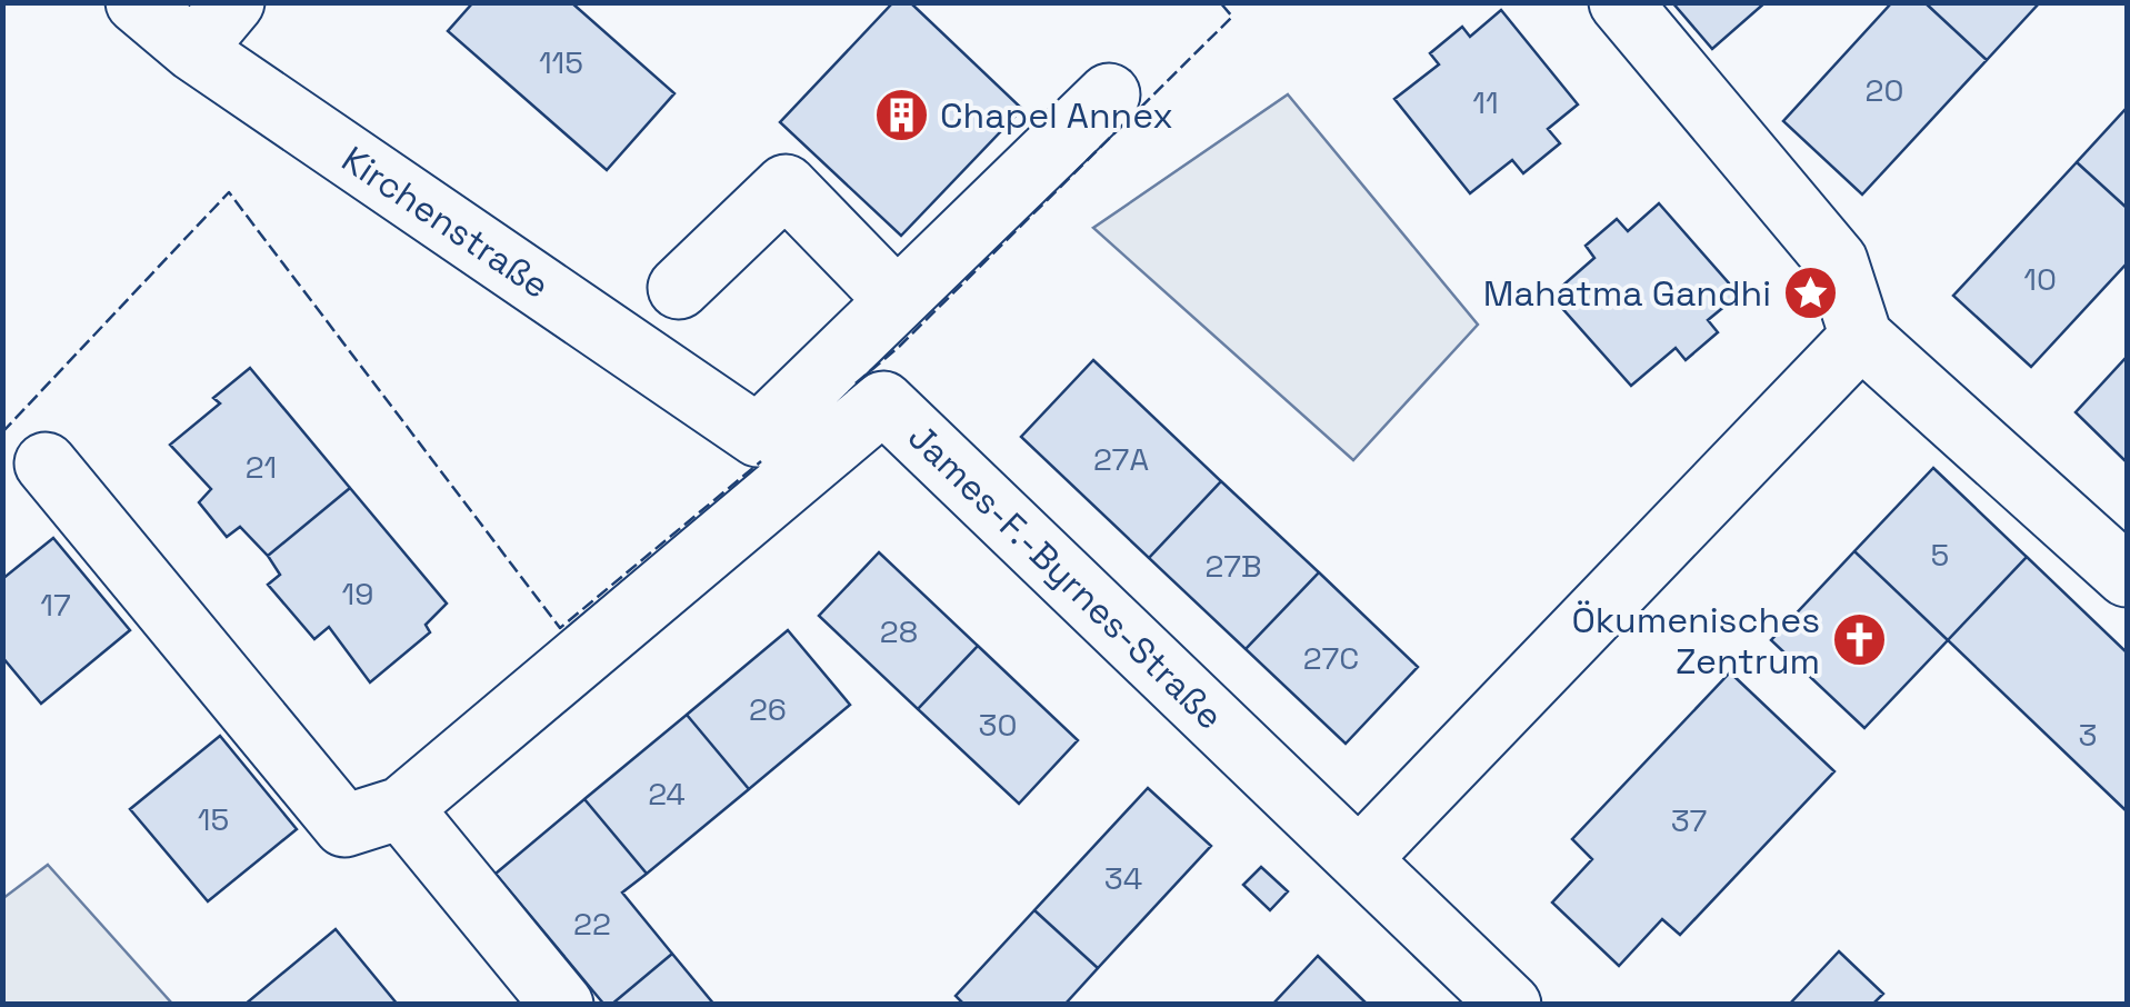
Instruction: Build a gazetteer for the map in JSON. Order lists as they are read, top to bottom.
{
  "streets": {
    "street": ["Kirchenstraße", "James-F.-Byrnes-Straße"]
  },
  "places": {
    "building": ["Chapel Annex"],
    "place": ["Mahatma Gandhi"],
    "church": ["Ökumenisches Zentrum"]
  },
  "house_numbers": [
    "115",
    "20",
    "11",
    "10",
    "27A",
    "21",
    "5",
    "27B",
    "19",
    "17",
    "28",
    "27C",
    "26",
    "30",
    "3",
    "24",
    "15",
    "37",
    "34",
    "22"
  ]
}
